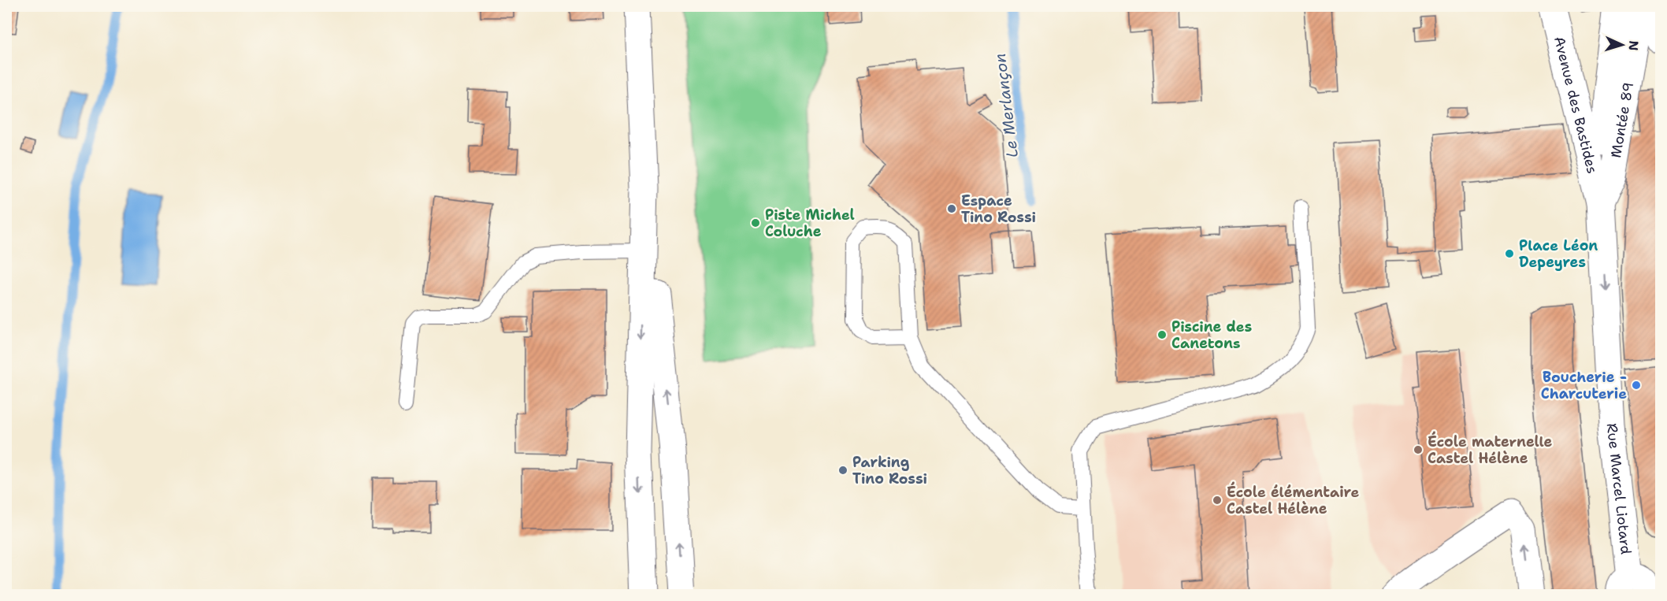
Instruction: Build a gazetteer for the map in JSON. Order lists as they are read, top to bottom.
{
  "streets": {
    "street": ["Avenue des Bastides", "Montée 89", "Rue Marcel Liotard"]
  },
  "crossings": [
    ["Avenue des Bastides", "Montée 89"],
    ["Avenue des Bastides", "Rue Marcel Liotard"],
    ["Montée 89", "Rue Marcel Liotard"]
  ],
  "one_way": ["Rue Marcel Liotard"],
  "water": ["Le Merlançon"],
  "places": [
    "Espace Tino Rossi",
    "Piste Michel Coluche",
    "Place Léon Depeyres",
    "Piscine des Canetons",
    "Boucherie - Charcuterie",
    "École maternelle Castel Hélène",
    "Parking Tino Rossi",
    "École élémentaire Castel Hélène"
  ],
  "north": "right"
}
